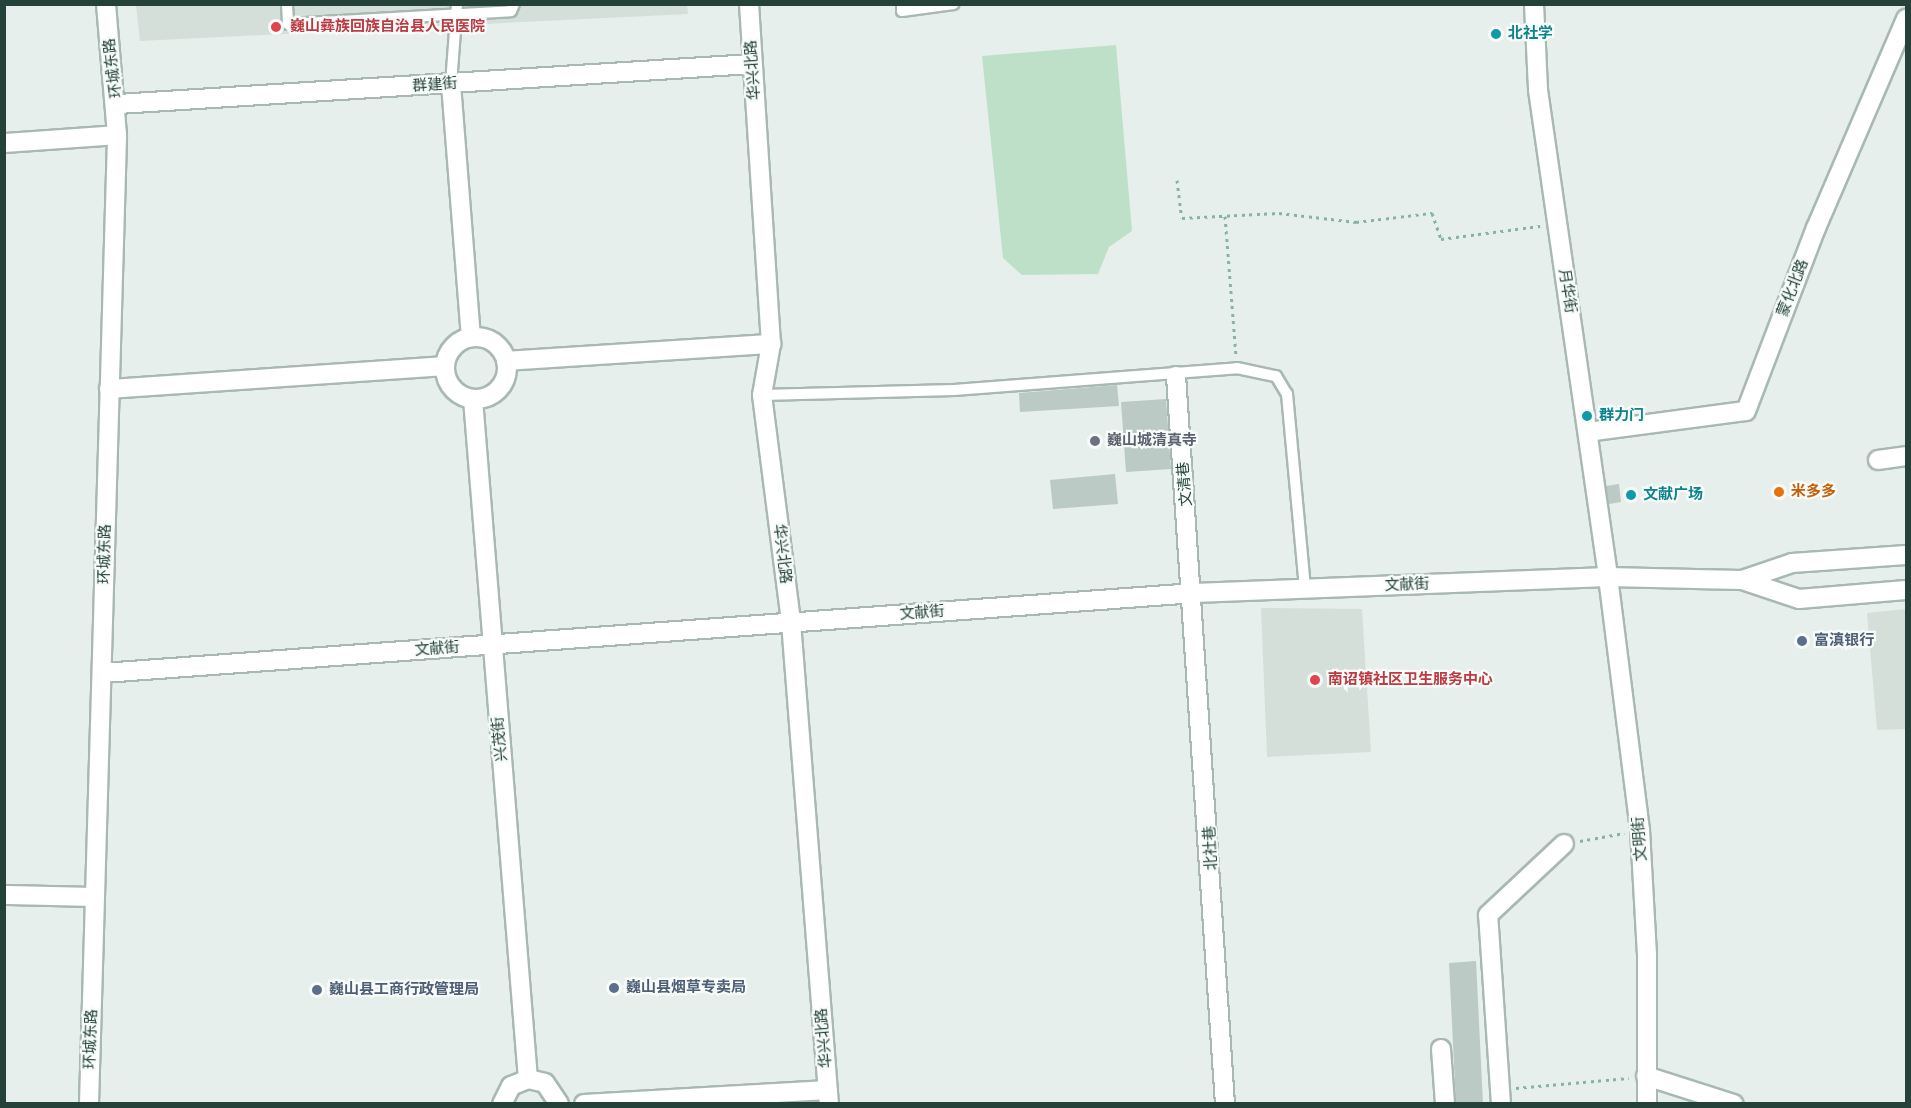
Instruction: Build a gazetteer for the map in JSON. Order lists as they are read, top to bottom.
{
  "streets": {
    "street": [
      "环城东路",
      "华兴北路",
      "群建街",
      "蒙化北路",
      "月华街",
      "文清巷",
      "文献街",
      "兴茂街",
      "文明街",
      "北社巷"
    ]
  },
  "crossings": [
    ["环城东路", "群建街"],
    ["环城东路", "文献街"],
    ["华兴北路", "群建街"],
    ["华兴北路", "文献街"],
    ["蒙化北路", "月华街"],
    ["月华街", "文献街"],
    ["月华街", "文明街"],
    ["文清巷", "文献街"],
    ["文清巷", "北社巷"],
    ["文献街", "兴茂街"],
    ["文献街", "文明街"],
    ["文献街", "北社巷"]
  ],
  "places": [
    "巍山彝族回族自治县人民医院",
    "北社学",
    "群力门",
    "巍山城清真寺",
    "米多多",
    "文献广场",
    "富滇银行",
    "南诏镇社区卫生服务中心",
    "巍山县烟草专卖局",
    "巍山县工商行政管理局"
  ]
}
